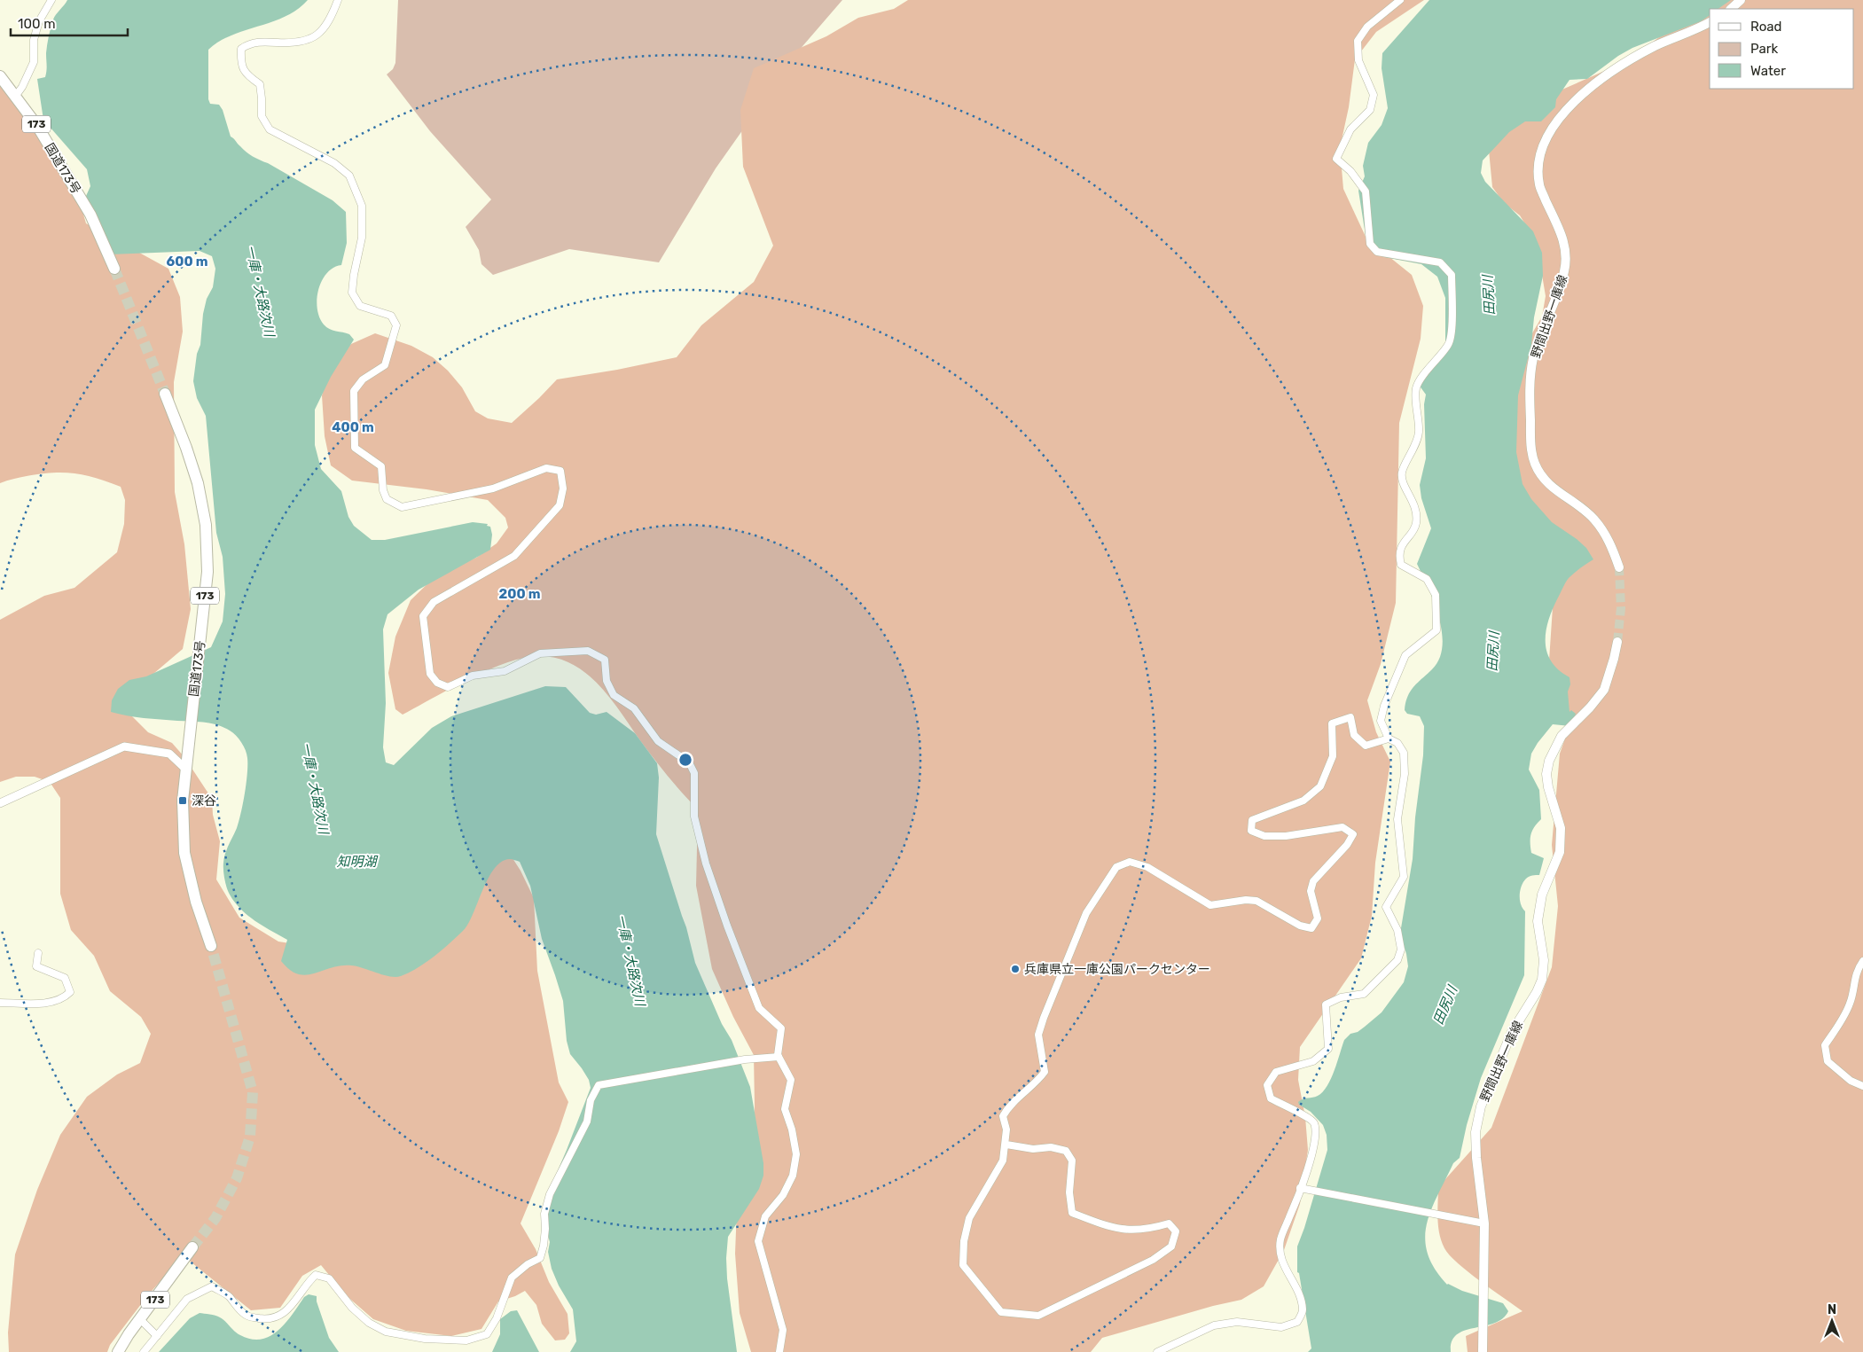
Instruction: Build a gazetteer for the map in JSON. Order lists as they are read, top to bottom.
{
  "streets": {
    "highway": ["173", "国道173号"],
    "main road": ["野間出野一庫線"]
  },
  "water": ["一庫・大路次川", "田尻川", "知明湖"],
  "places": {
    "transit": ["深谷"],
    "other": ["兵庫県立一庫公園パークセンター"]
  },
  "legend": ["Road", "Park", "Water"],
  "scale_bar": "100 m",
  "north": "top",
  "rings": ["600 m", "400 m", "200 m"]
}
